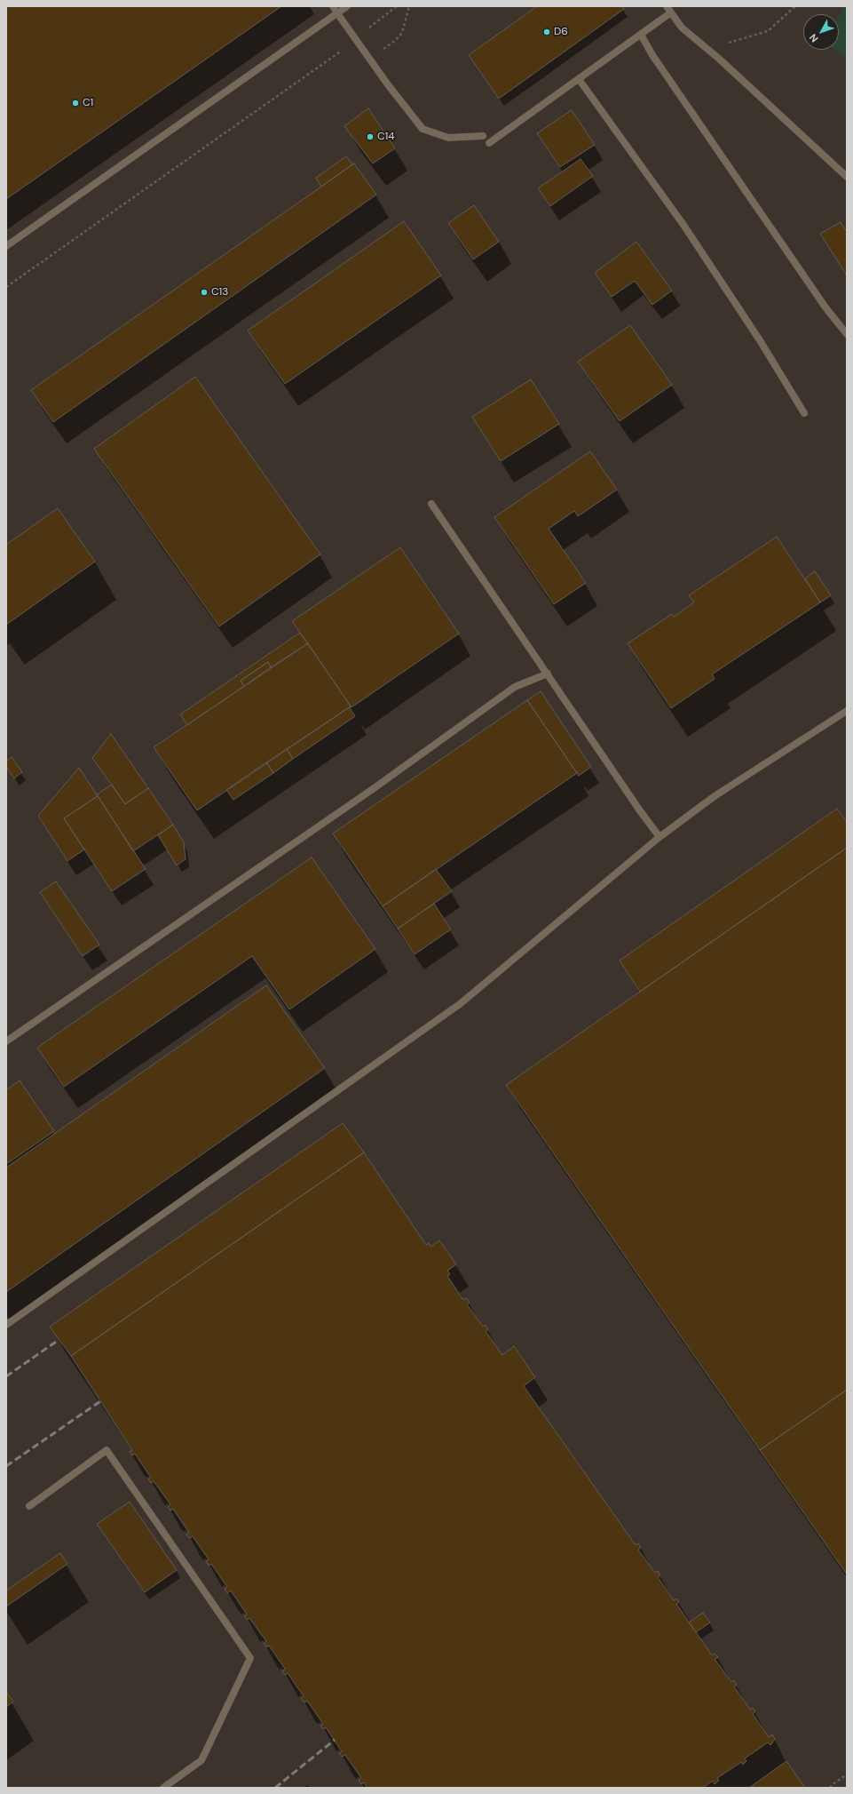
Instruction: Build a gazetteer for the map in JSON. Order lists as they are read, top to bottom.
{
  "places": [
    "D6",
    "C1",
    "C14",
    "C13"
  ],
  "north": "bottom left"
}
